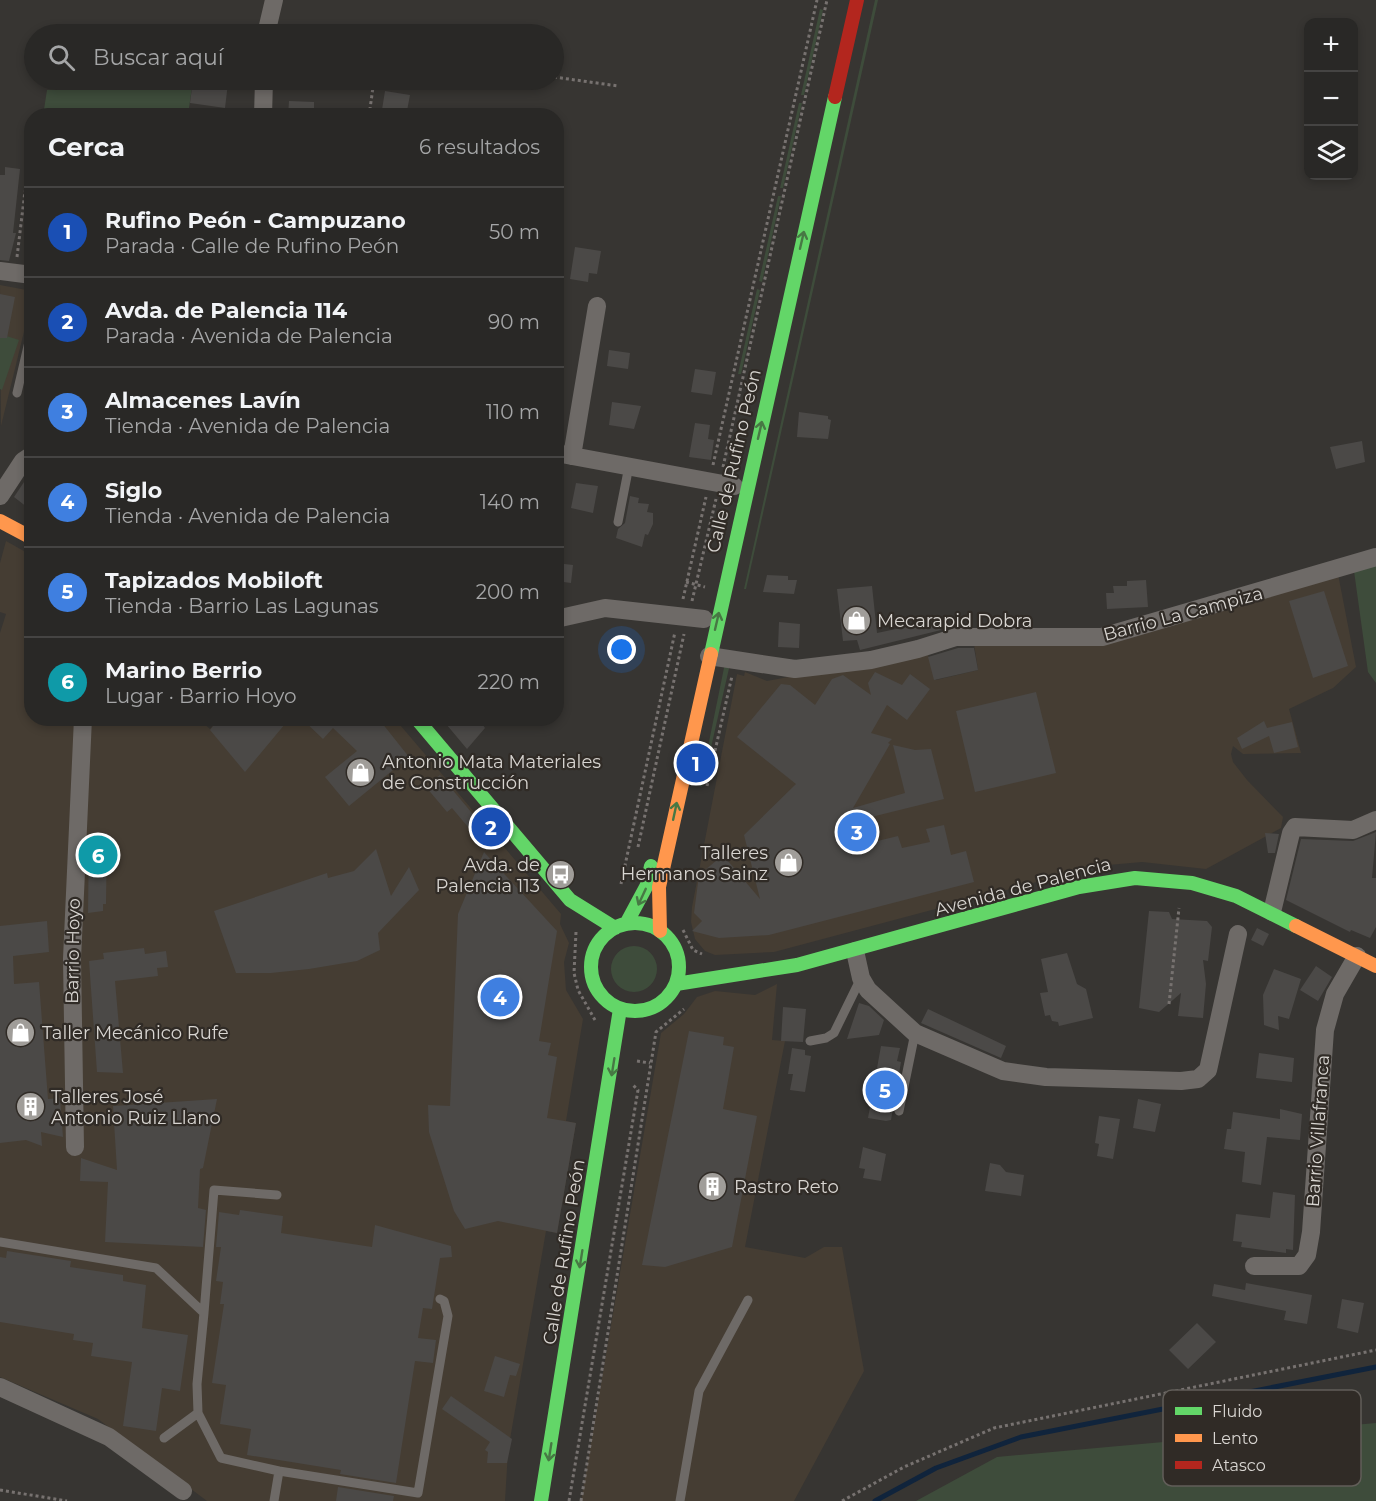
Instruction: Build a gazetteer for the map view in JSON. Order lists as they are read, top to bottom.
{
  "streets": {
    "main road": ["Calle de Rufino Peón", "Avenida de Palencia"],
    "street": ["Barrio La Campiza", "Barrio Hoyo", "Barrio Villafranca"]
  },
  "crossings": [
    ["Calle de Rufino Peón", "Barrio La Campiza"],
    ["Calle de Rufino Peón", "Avenida de Palencia"],
    ["Avenida de Palencia", "Barrio Villafranca"]
  ],
  "places": {
    "shop": [
      "Mecarapid Dobra",
      "Antonio Mata Materiales de Construcción",
      "Talleres Hermanos Sainz",
      "Taller Mecánico Rufe"
    ],
    "bus stop": ["Avda. de Palencia 113"],
    "building": ["Talleres José Antonio Ruiz Llano", "Rastro Reto"]
  },
  "legend": ["Fluido", "Lento", "Atasco"],
  "page": {
    "map_buttons": ["+", "−"],
    "search": "Buscar aquí",
    "heading": ["Cerca", "6 resultados"],
    "list": [
      {
        "mark": "1",
        "name": "Rufino Peón - Campuzano",
        "note": "Parada · Calle de Rufino Peón",
        "value": "50 m"
      },
      {
        "mark": "2",
        "name": "Avda. de Palencia 114",
        "note": "Parada · Avenida de Palencia",
        "value": "90 m"
      },
      {
        "mark": "3",
        "name": "Almacenes Lavín",
        "note": "Tienda · Avenida de Palencia",
        "value": "110 m"
      },
      {
        "mark": "4",
        "name": "Siglo",
        "note": "Tienda · Avenida de Palencia",
        "value": "140 m"
      },
      {
        "mark": "5",
        "name": "Tapizados Mobiloft",
        "note": "Tienda · Barrio Las Lagunas",
        "value": "200 m"
      },
      {
        "mark": "6",
        "name": "Marino Berrio",
        "note": "Lugar · Barrio Hoyo",
        "value": "220 m"
      }
    ],
    "pins": [
      "1",
      "2",
      "3",
      "6",
      "4",
      "5"
    ]
  }
}
